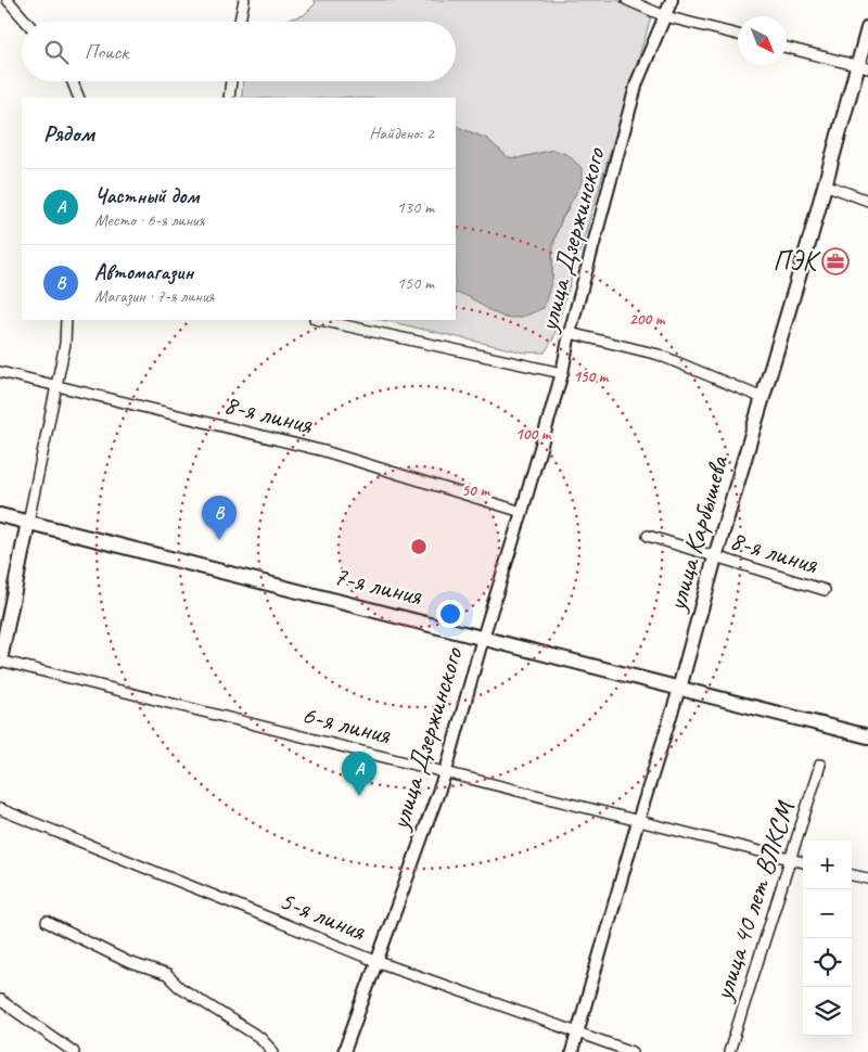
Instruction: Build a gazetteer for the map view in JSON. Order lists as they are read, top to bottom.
{
  "streets": {
    "main road": ["улица Карбышева", "7-я линия"],
    "street": [
      "улица Дзержинского",
      "8-я линия",
      "6-я линия",
      "улица 40 лет ВЛКСМ",
      "5-я линия"
    ]
  },
  "crossings": [
    ["улица Дзержинского", "8-я линия"],
    ["улица Дзержинского", "7-я линия"],
    ["улица Дзержинского", "6-я линия"],
    ["улица Дзержинского", "5-я линия"],
    ["8-я линия", "улица Карбышева"],
    ["улица Карбышева", "7-я линия"],
    ["улица Карбышева", "6-я линия"],
    ["улица Карбышева", "5-я линия"],
    ["6-я линия", "улица 40 лет ВЛКСМ"]
  ],
  "places": {
    "office": ["ПЭК"]
  },
  "north": "bottom right",
  "page": {
    "search": "Поиск",
    "heading": ["Рядом", "Найдено: 2"],
    "list": [
      {
        "mark": "A",
        "name": "Частный дом",
        "note": "Место · 6-я линия",
        "value": "130 m"
      },
      {
        "mark": "B",
        "name": "Автомагазин",
        "note": "Магазин · 7-я линия",
        "value": "150 m"
      }
    ],
    "pins": ["B", "A"],
    "map_buttons": ["+", "−"]
  },
  "rings": [
    "200 m",
    "150 m",
    "100 m",
    "50 m"
  ]
}
